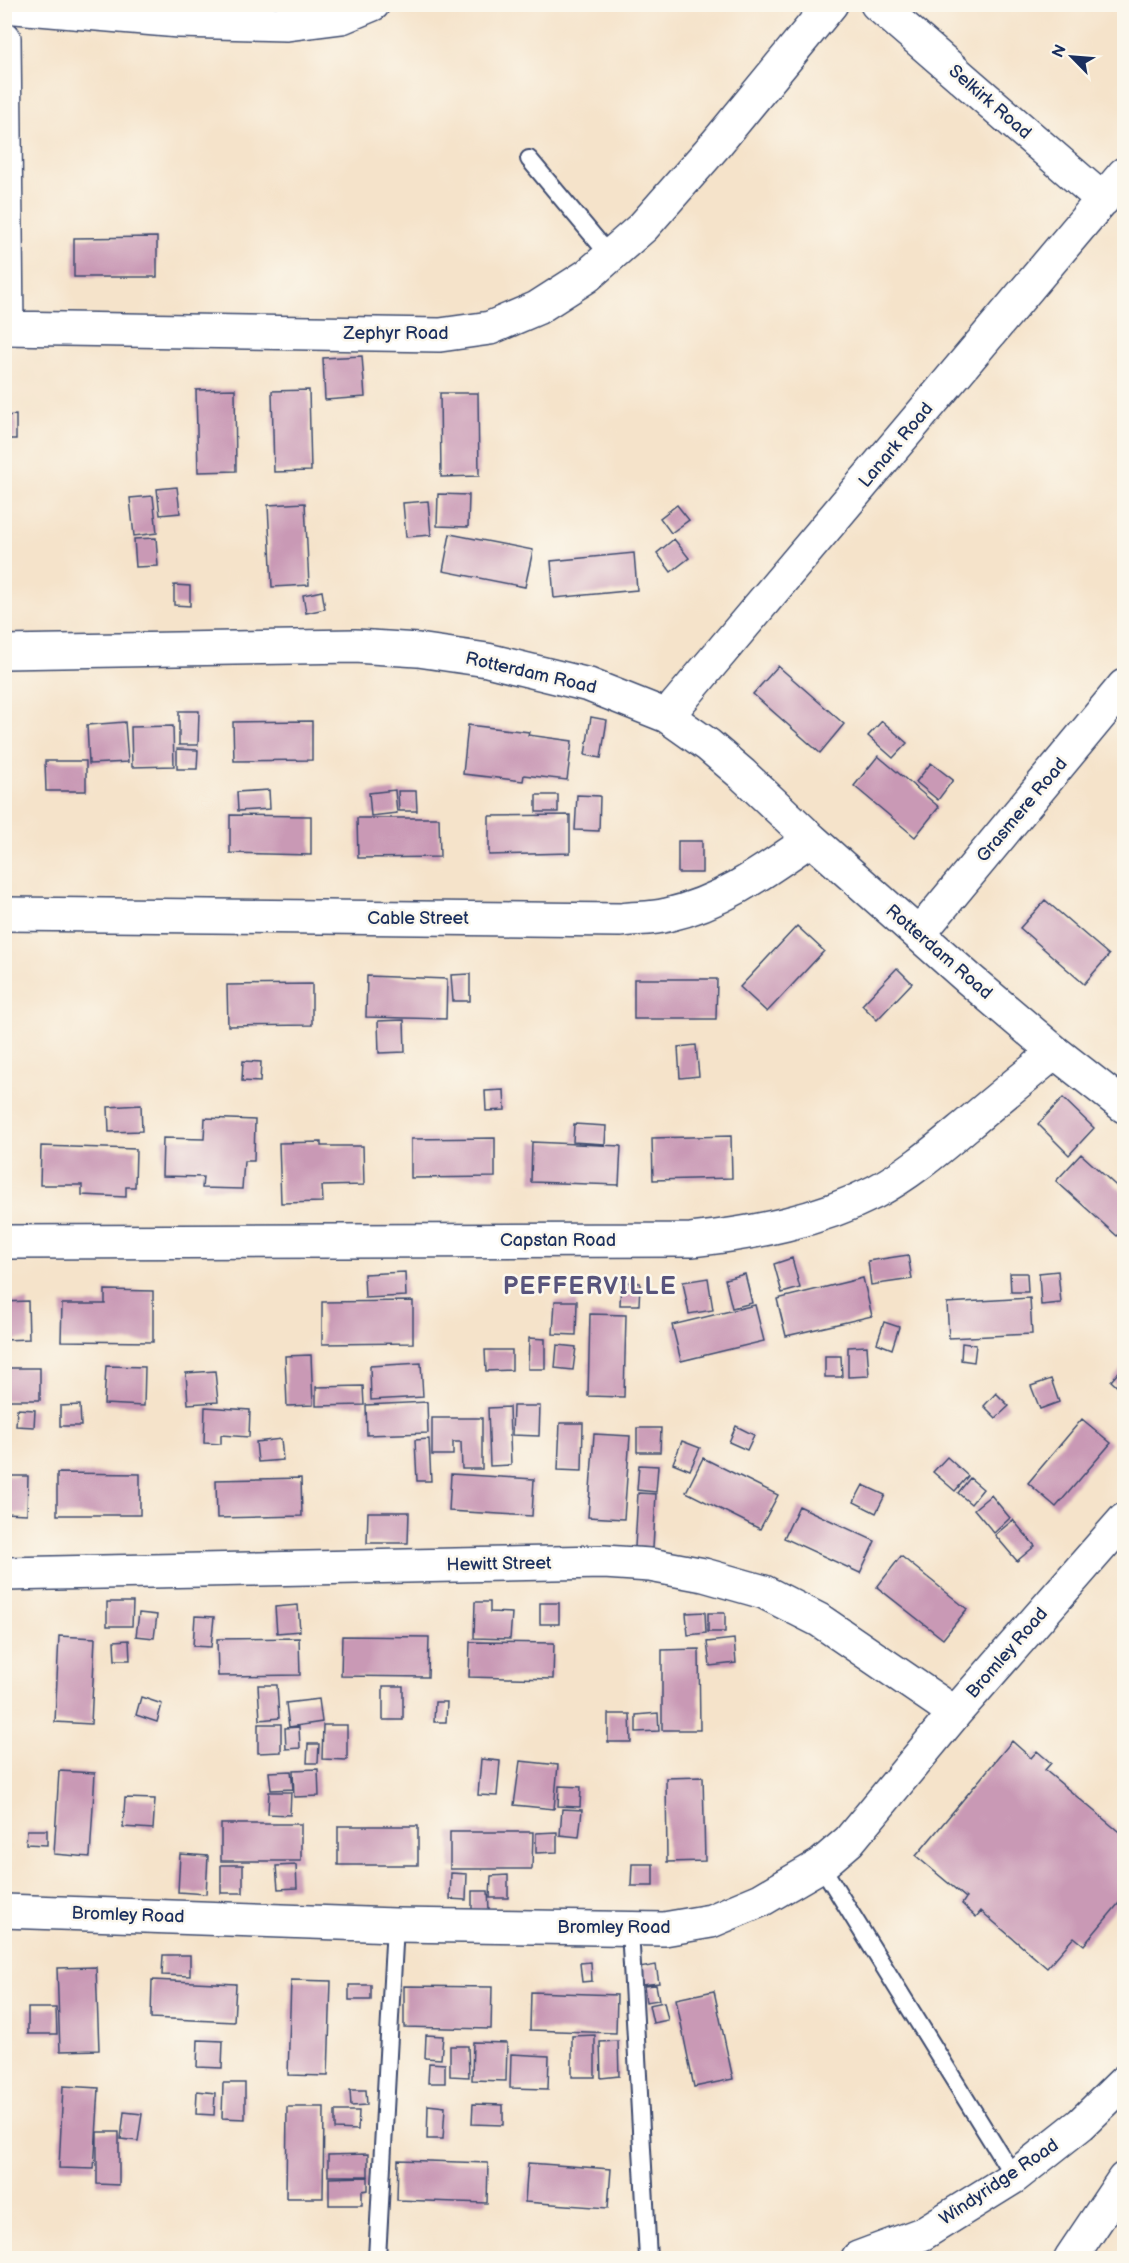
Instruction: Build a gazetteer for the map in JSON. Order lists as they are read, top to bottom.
{
  "streets": {
    "street": [
      "Selkirk Road",
      "Zephyr Road",
      "Lanark Road",
      "Rotterdam Road",
      "Grasmere Road",
      "Cable Street",
      "Capstan Road",
      "Hewitt Street",
      "Bromley Road",
      "Windyridge Road"
    ]
  },
  "crossings": [
    ["Selkirk Road", "Lanark Road"],
    ["Lanark Road", "Rotterdam Road"],
    ["Rotterdam Road", "Grasmere Road"],
    ["Rotterdam Road", "Cable Street"],
    ["Rotterdam Road", "Capstan Road"],
    ["Hewitt Street", "Bromley Road"]
  ],
  "districts": ["PEFFERVILLE"],
  "north": "top left"
}
